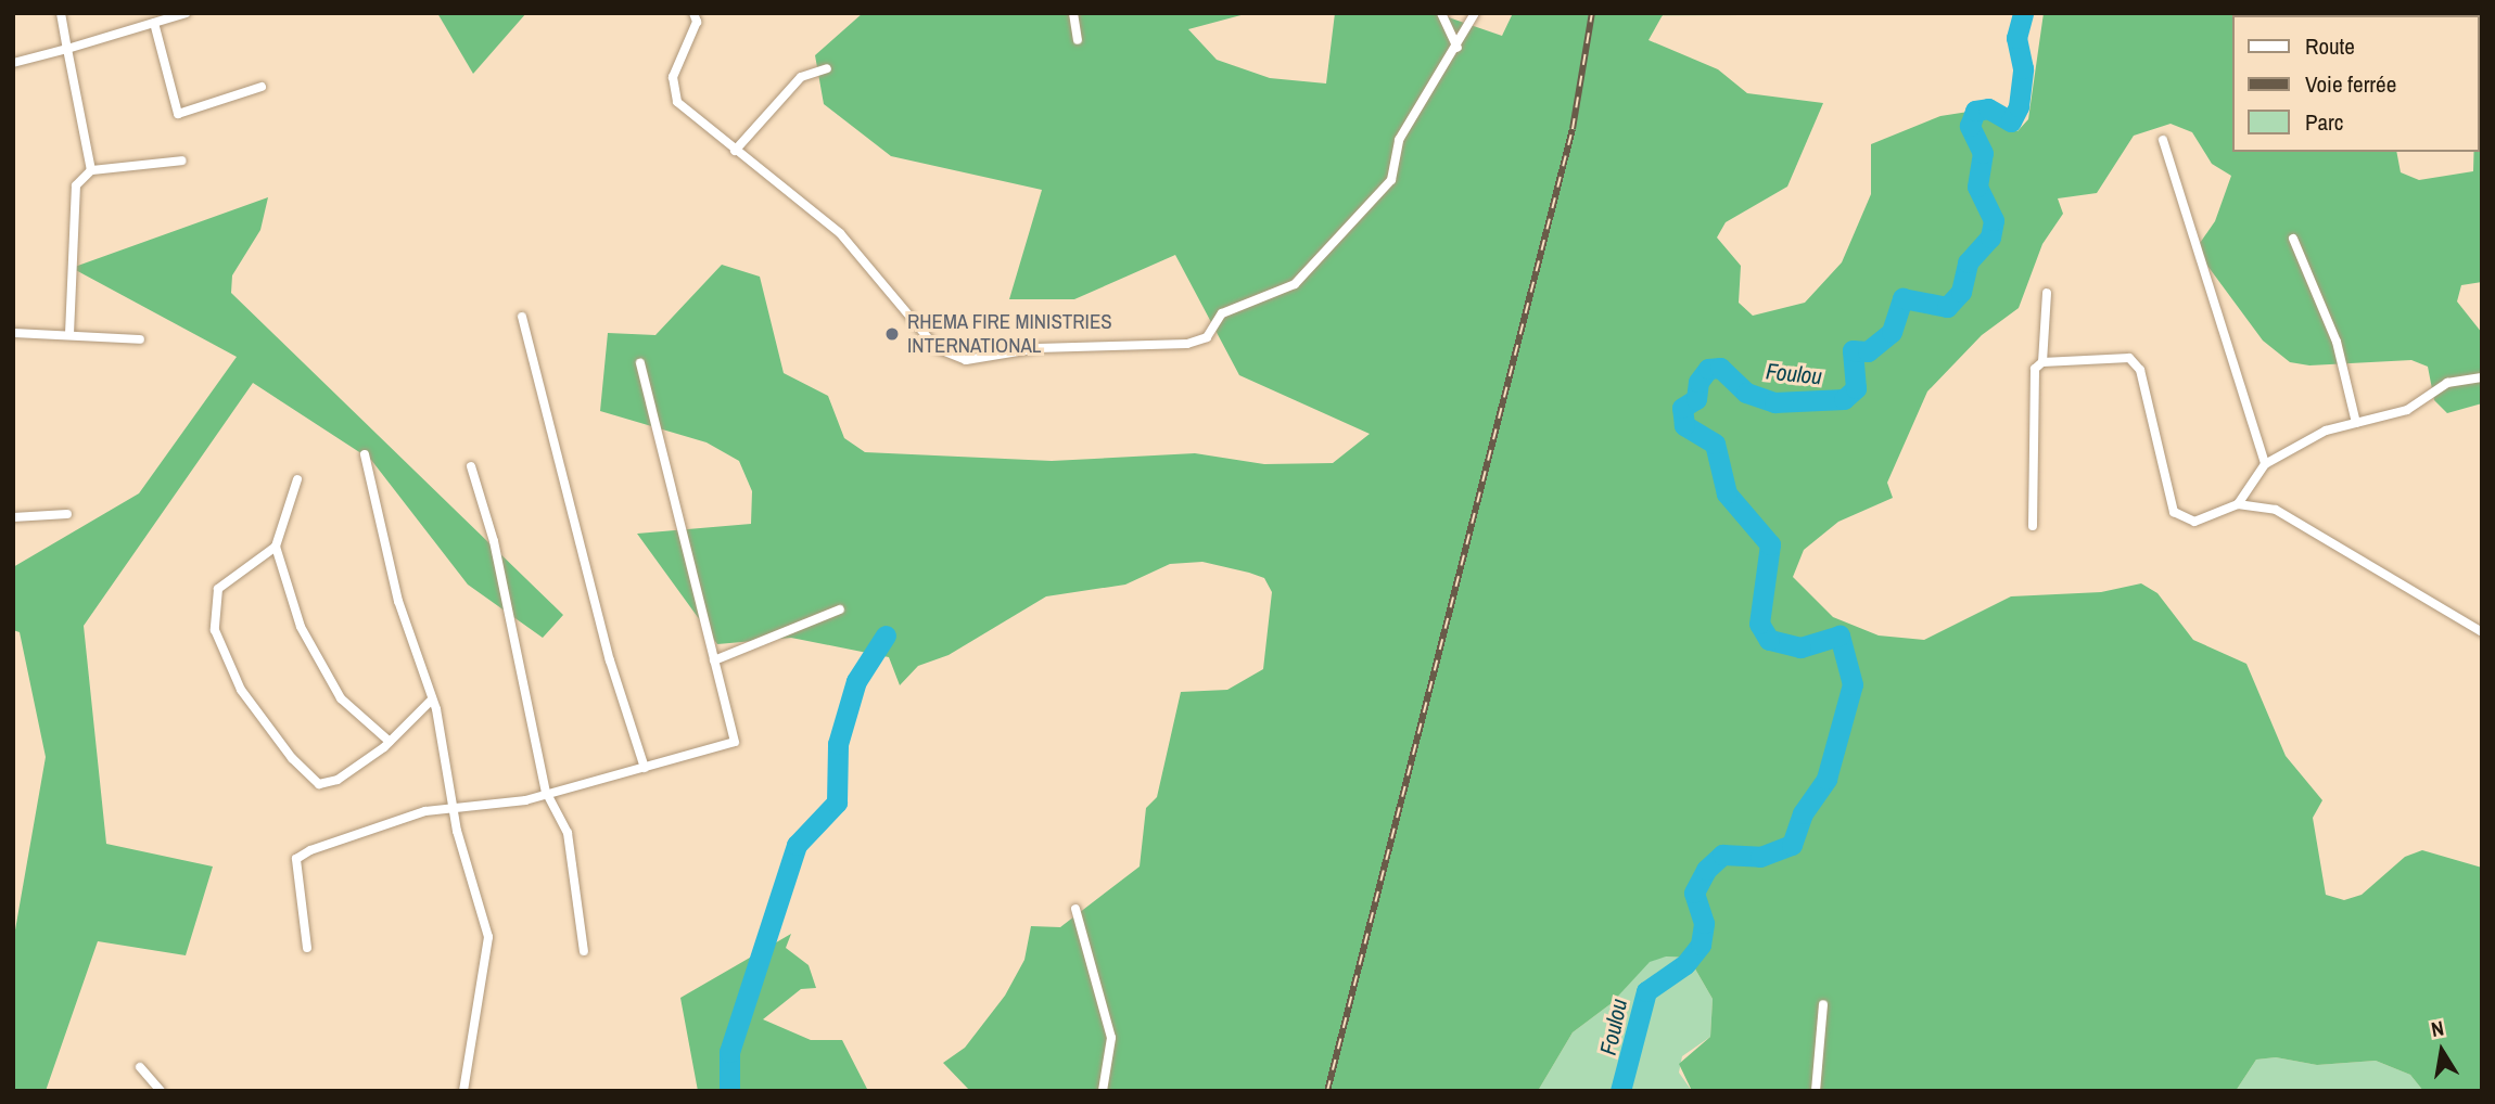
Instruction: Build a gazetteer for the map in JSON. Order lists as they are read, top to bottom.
{
  "water": ["Foulou"],
  "places": ["RHEMA FIRE MINISTRIES INTERNATIONAL"],
  "legend": ["Route", "Voie ferrée", "Parc"],
  "north": "top"
}
